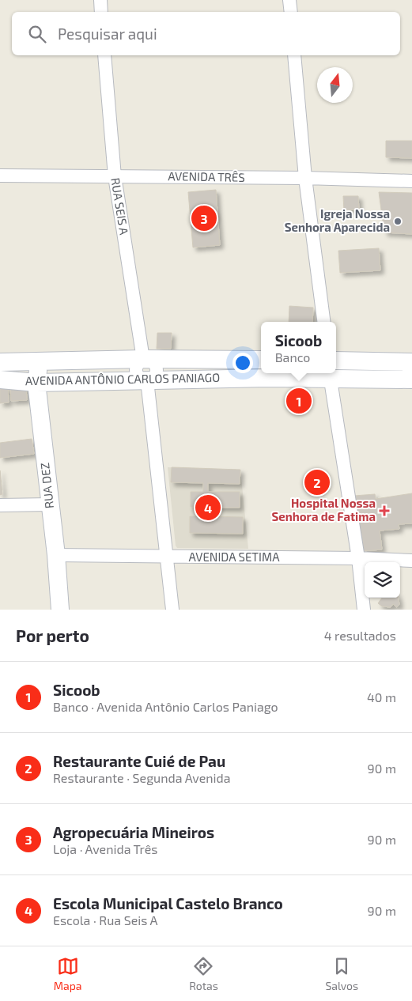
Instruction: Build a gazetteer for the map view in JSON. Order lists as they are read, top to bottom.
{
  "streets": {
    "main road": ["AVENIDA ANTÔNIO CARLOS PANIAGO", "RUA DEZ"],
    "street": ["AVENIDA TRÊS", "RUA SEIS A", "AVENIDA SETIMA"]
  },
  "crossings": [
    ["AVENIDA TRÊS", "RUA SEIS A"],
    ["RUA SEIS A", "AVENIDA ANTÔNIO CARLOS PANIAGO"],
    ["AVENIDA ANTÔNIO CARLOS PANIAGO", "RUA DEZ"],
    ["RUA DEZ", "AVENIDA SETIMA"]
  ],
  "places": {
    "other": ["Igreja Nossa Senhora Aparecida"],
    "health": ["Hospital Nossa Senhora de Fatima"]
  },
  "north": "top",
  "page": {
    "search": "Pesquisar aqui",
    "pins": [
      "3",
      "1",
      "2",
      "4"
    ],
    "popup": ["Sicoob", "Banco"],
    "heading": ["Por perto", "4 resultados"],
    "list": [
      {
        "mark": "1",
        "name": "Sicoob",
        "note": "Banco · Avenida Antônio Carlos Paniago",
        "value": "40 m"
      },
      {
        "mark": "2",
        "name": "Restaurante Cuié de Pau",
        "note": "Restaurante · Segunda Avenida",
        "value": "90 m"
      },
      {
        "mark": "3",
        "name": "Agropecuária Mineiros",
        "note": "Loja · Avenida Três",
        "value": "90 m"
      },
      {
        "mark": "4",
        "name": "Escola Municipal Castelo Branco",
        "note": "Escola · Rua Seis A",
        "value": "90 m"
      }
    ],
    "nav": ["Mapa", "Rotas", "Salvos"]
  }
}
